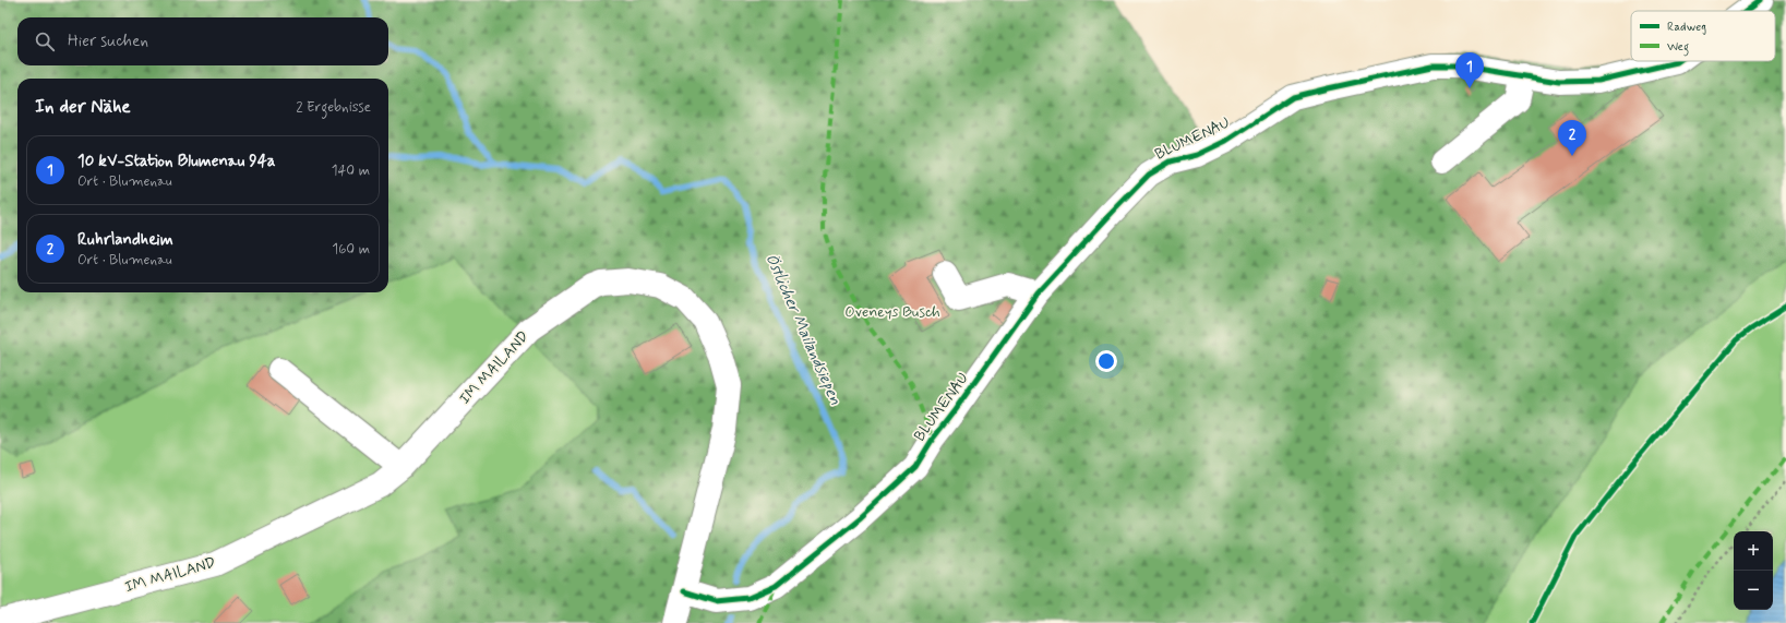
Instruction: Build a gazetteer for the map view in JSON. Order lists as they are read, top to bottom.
{
  "streets": {
    "street": ["BLUMENAU", "IM MAILAND"]
  },
  "crossings": [
    ["BLUMENAU", "IM MAILAND"]
  ],
  "water": ["Östlicher Mailandsiepen"],
  "parks": ["Oveneys Busch"],
  "legend": ["Radweg", "Weg"],
  "page": {
    "search": "Hier suchen",
    "pins": ["1", "2"],
    "heading": ["In der Nähe", "2 Ergebnisse"],
    "list": [
      {
        "mark": "1",
        "name": "10 kV-Station Blumenau 94a",
        "note": "Ort · Blumenau",
        "value": "140 m"
      },
      {
        "mark": "2",
        "name": "Ruhrlandheim",
        "note": "Ort · Blumenau",
        "value": "160 m"
      }
    ],
    "map_buttons": ["+", "−"]
  }
}
